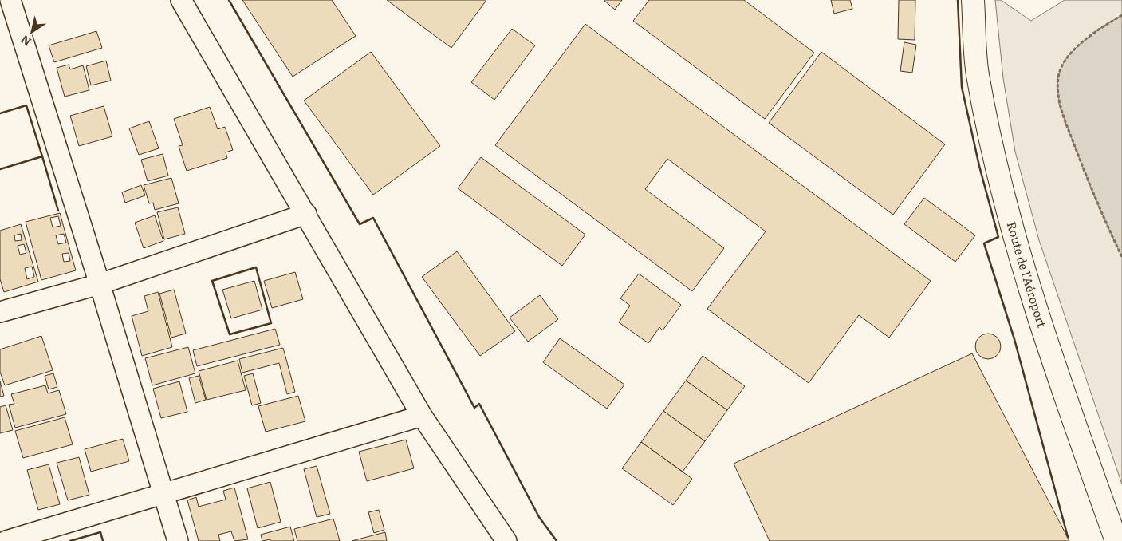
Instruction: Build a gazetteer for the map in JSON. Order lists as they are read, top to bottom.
{
  "streets": {
    "main road": ["Route de l'Aéroport"]
  },
  "north": "bottom left"
}
